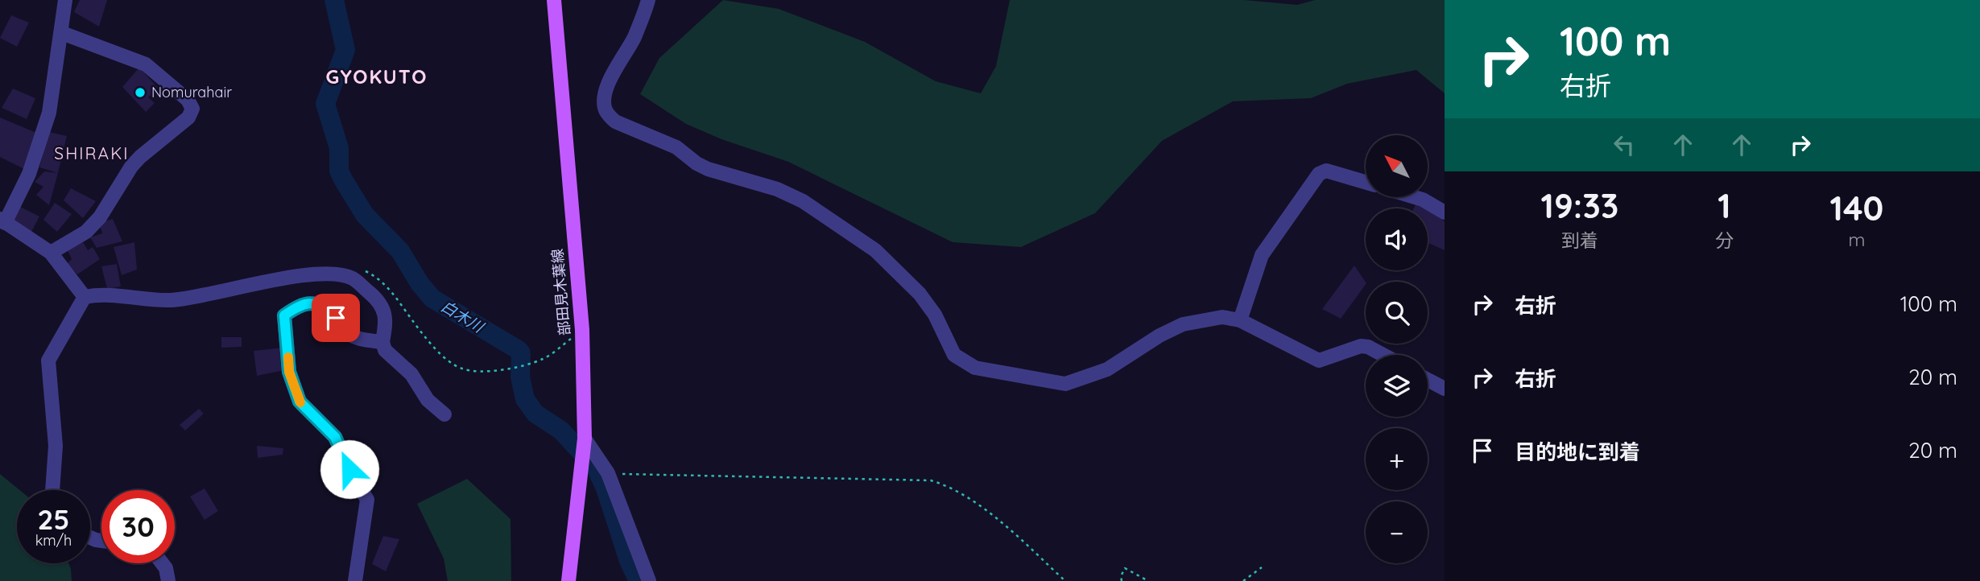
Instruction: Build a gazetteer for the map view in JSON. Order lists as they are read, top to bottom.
{
  "streets": {
    "main road": ["部田見木葉線"]
  },
  "districts": ["GYOKUTO", "SHIRAKI"],
  "water": ["白木川"],
  "places": ["Nomurahair"],
  "north": "top left",
  "page": {
    "turn": ["100 m", "右折"],
    "map_buttons": ["+", "−"],
    "eta": [
      "19:33",
      "到着",
      "1",
      "分",
      "140",
      "m"
    ],
    "list": [
      {
        "name": "右折",
        "value": "100 m"
      },
      {
        "name": "右折",
        "value": "20 m"
      },
      {
        "name": "目的地に到着",
        "value": "20 m"
      }
    ],
    "speed": "25 km/h",
    "limit": "30"
  }
}
